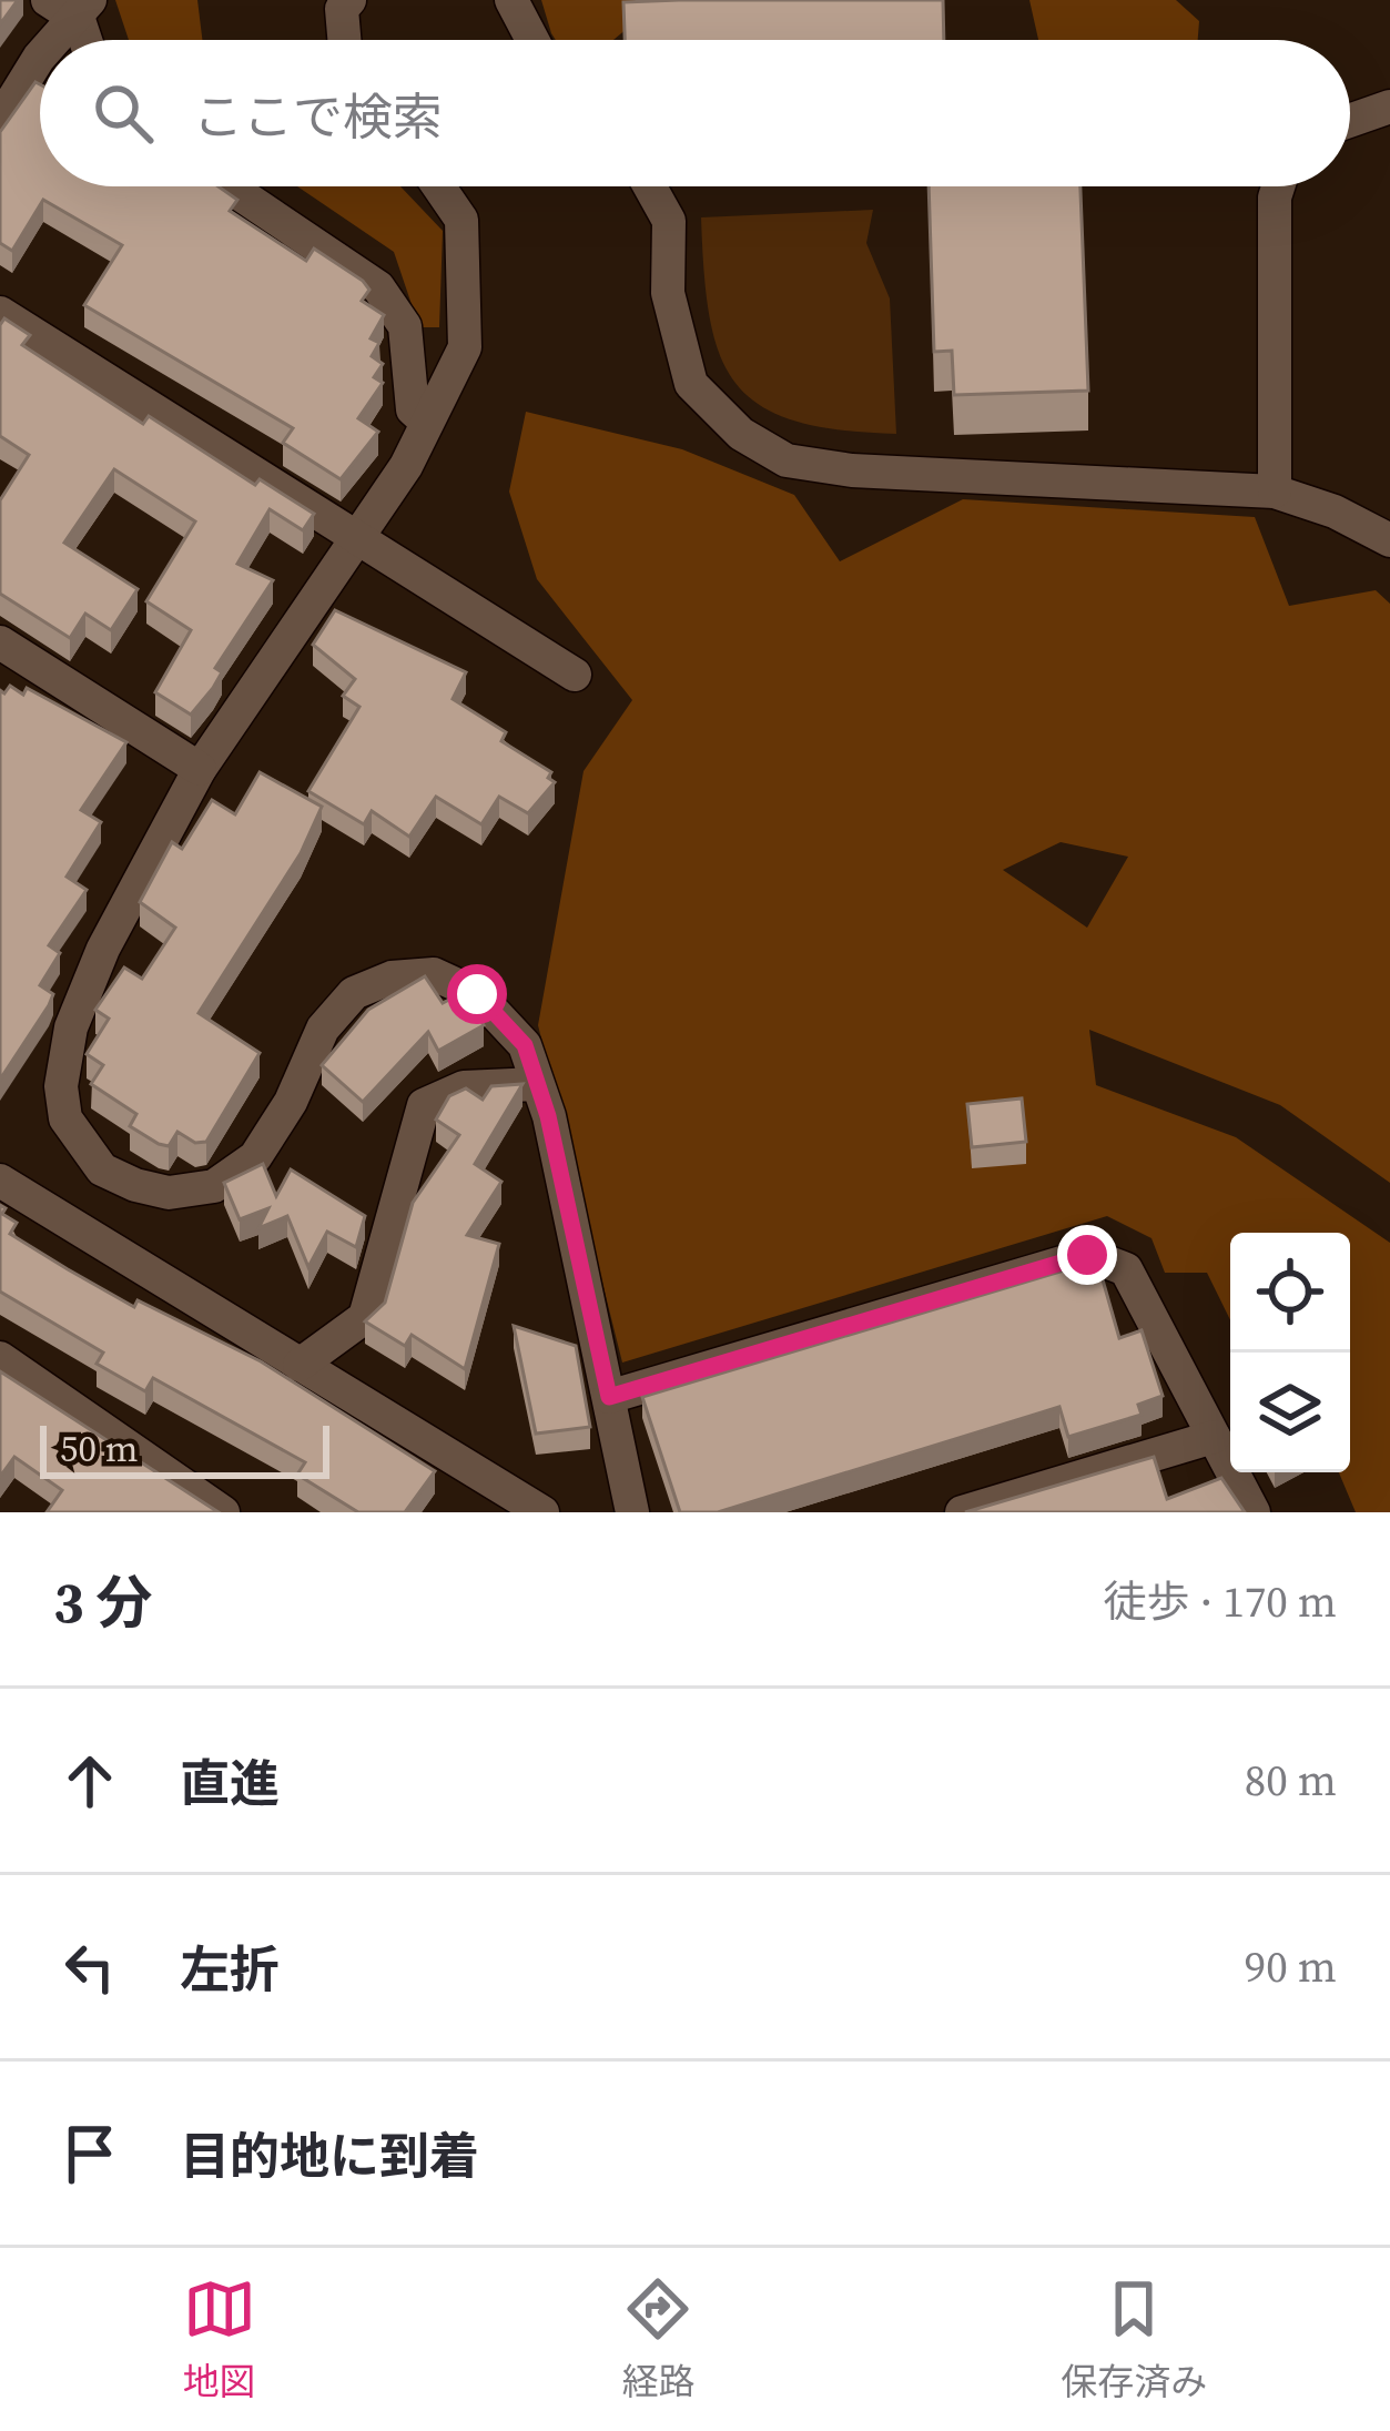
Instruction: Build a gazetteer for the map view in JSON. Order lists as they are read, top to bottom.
{
  "scale_bar": "50 m",
  "page": {
    "search": "ここで検索",
    "scale": "50 m",
    "heading": ["3 分", "徒歩 · 170 m"],
    "list": [
      ["直進", "80 m"],
      ["左折", "90 m"],
      "目的地に到着"
    ],
    "nav": ["地図", "経路", "保存済み"]
  }
}
